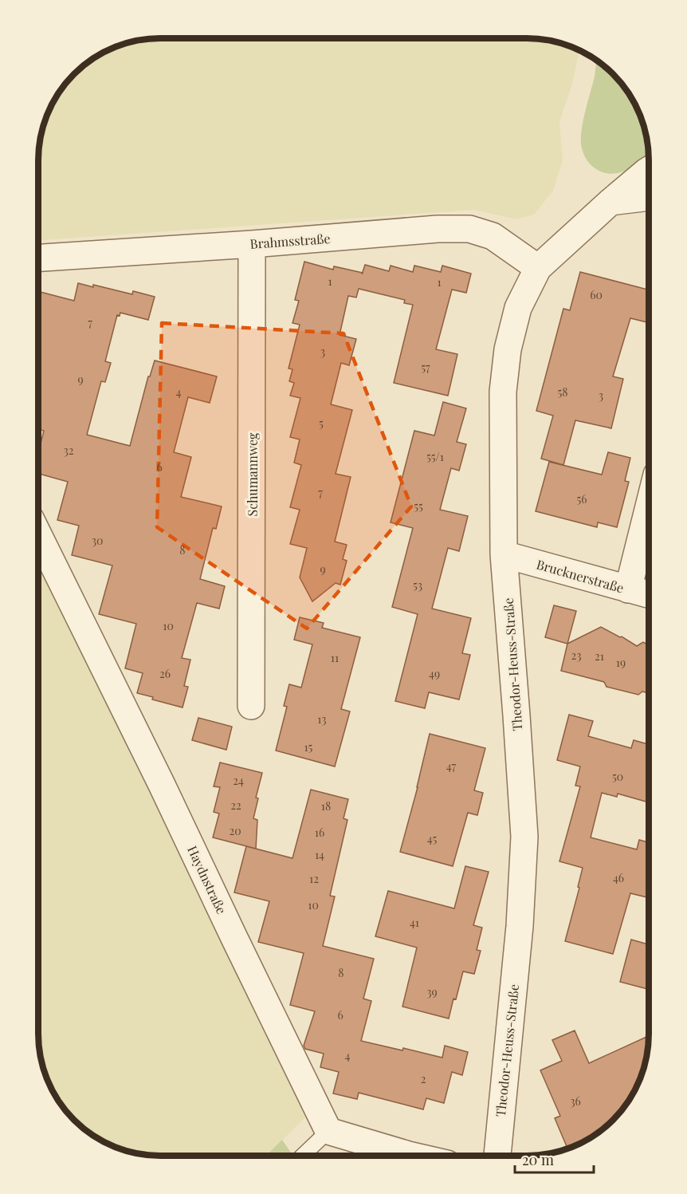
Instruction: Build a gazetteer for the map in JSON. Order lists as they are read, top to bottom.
{
  "streets": {
    "street": [
      "Brahmsstraße",
      "Schumannweg",
      "Brucknerstraße",
      "Theodor-Heuss-Straße",
      "Haydnstraße"
    ]
  },
  "crossings": [
    ["Brahmsstraße", "Schumannweg"],
    ["Brahmsstraße", "Theodor-Heuss-Straße"],
    ["Brucknerstraße", "Theodor-Heuss-Straße"]
  ],
  "house_numbers": [
    "1",
    "1",
    "60",
    "7",
    "3",
    "57",
    "9",
    "4",
    "58",
    "3",
    "5",
    "32",
    "55/1",
    "6",
    "7",
    "56",
    "55",
    "30",
    "8",
    "9",
    "53",
    "10",
    "23",
    "21",
    "11",
    "19",
    "26",
    "49",
    "13",
    "15",
    "47",
    "50",
    "24",
    "22",
    "18",
    "20",
    "16",
    "45",
    "14",
    "46",
    "12",
    "10",
    "41",
    "8",
    "39",
    "6",
    "4",
    "2",
    "36"
  ],
  "scale_bar": "20 m"
}
